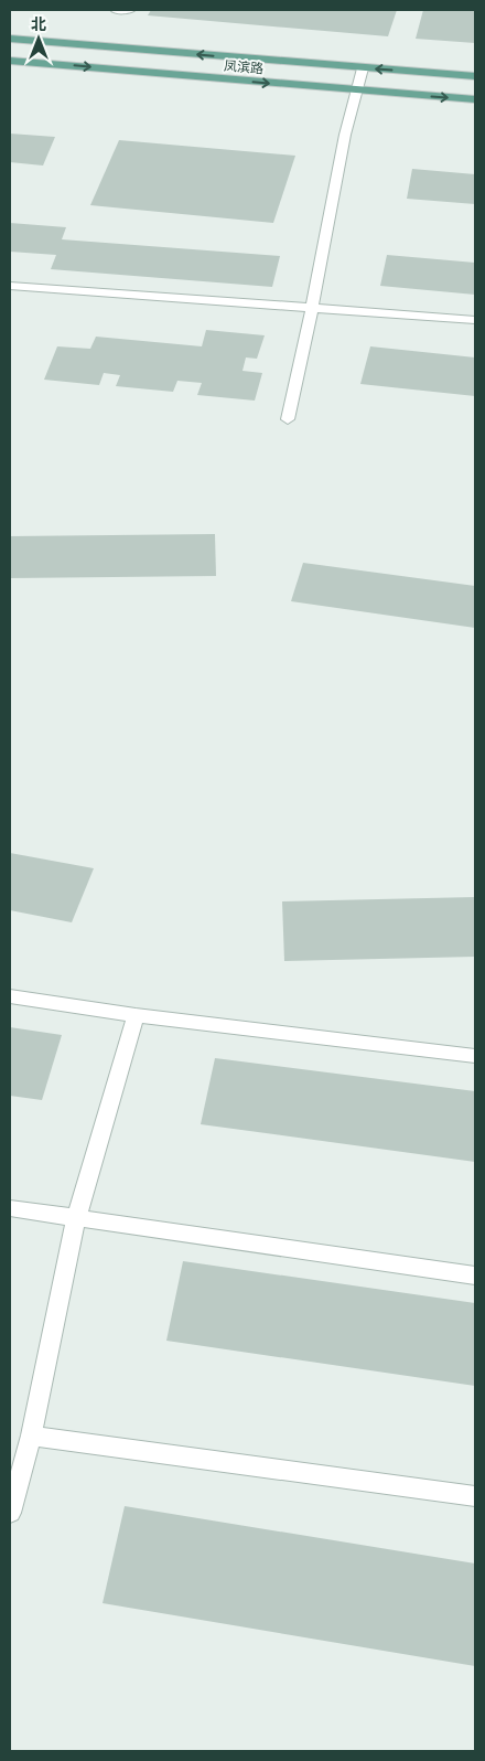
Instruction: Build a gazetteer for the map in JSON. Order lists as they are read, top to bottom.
{
  "streets": {
    "main road": ["凤滨路"]
  },
  "north": "top"
}
